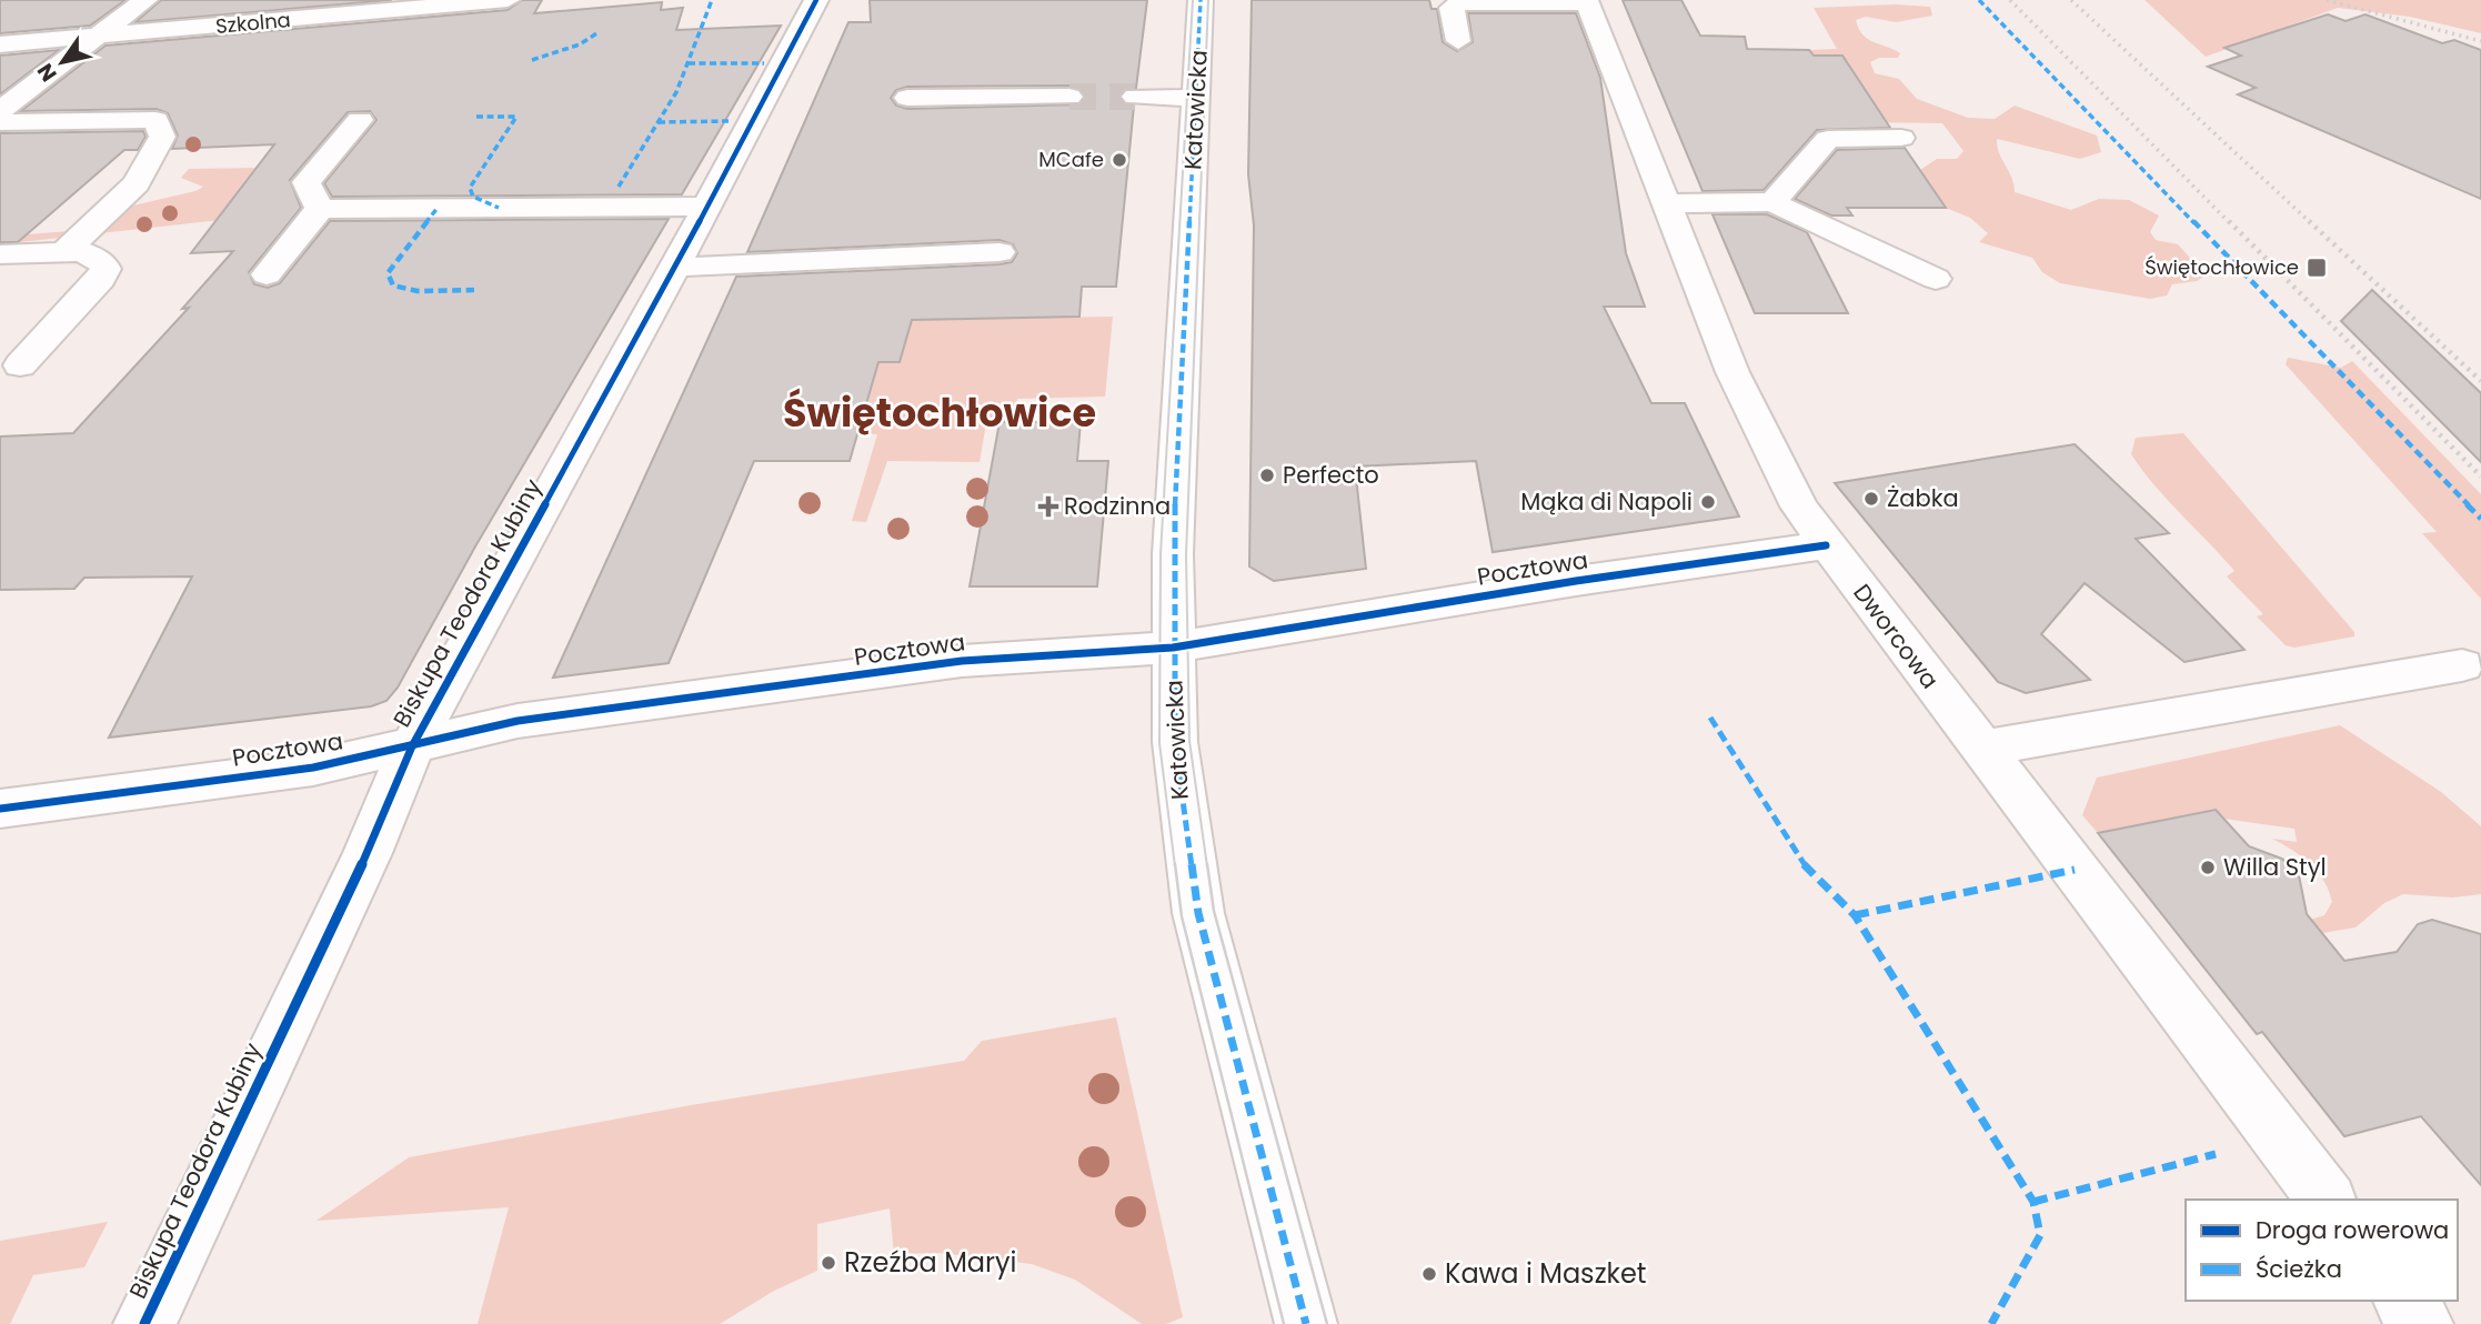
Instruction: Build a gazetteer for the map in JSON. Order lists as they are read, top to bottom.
{
  "streets": {
    "street": [
      "Szkolna",
      "Katowicka",
      "Pocztowa",
      "Biskupa Teodora Kubiny",
      "Dworcowa"
    ]
  },
  "crossings": [
    ["Katowicka", "Pocztowa"],
    ["Pocztowa", "Biskupa Teodora Kubiny"],
    ["Pocztowa", "Dworcowa"]
  ],
  "districts": ["Świętochłowice"],
  "places": {
    "other": [
      "MCafe",
      "Perfecto",
      "Żabka",
      "Mąka di Napoli",
      "Willa Styl",
      "Rzeźba Maryi",
      "Kawa i Maszket"
    ],
    "transit": ["Świętochłowice"],
    "health": ["Rodzinna"]
  },
  "legend": ["Droga rowerowa", "Ścieżka"],
  "north": "bottom left"
}
